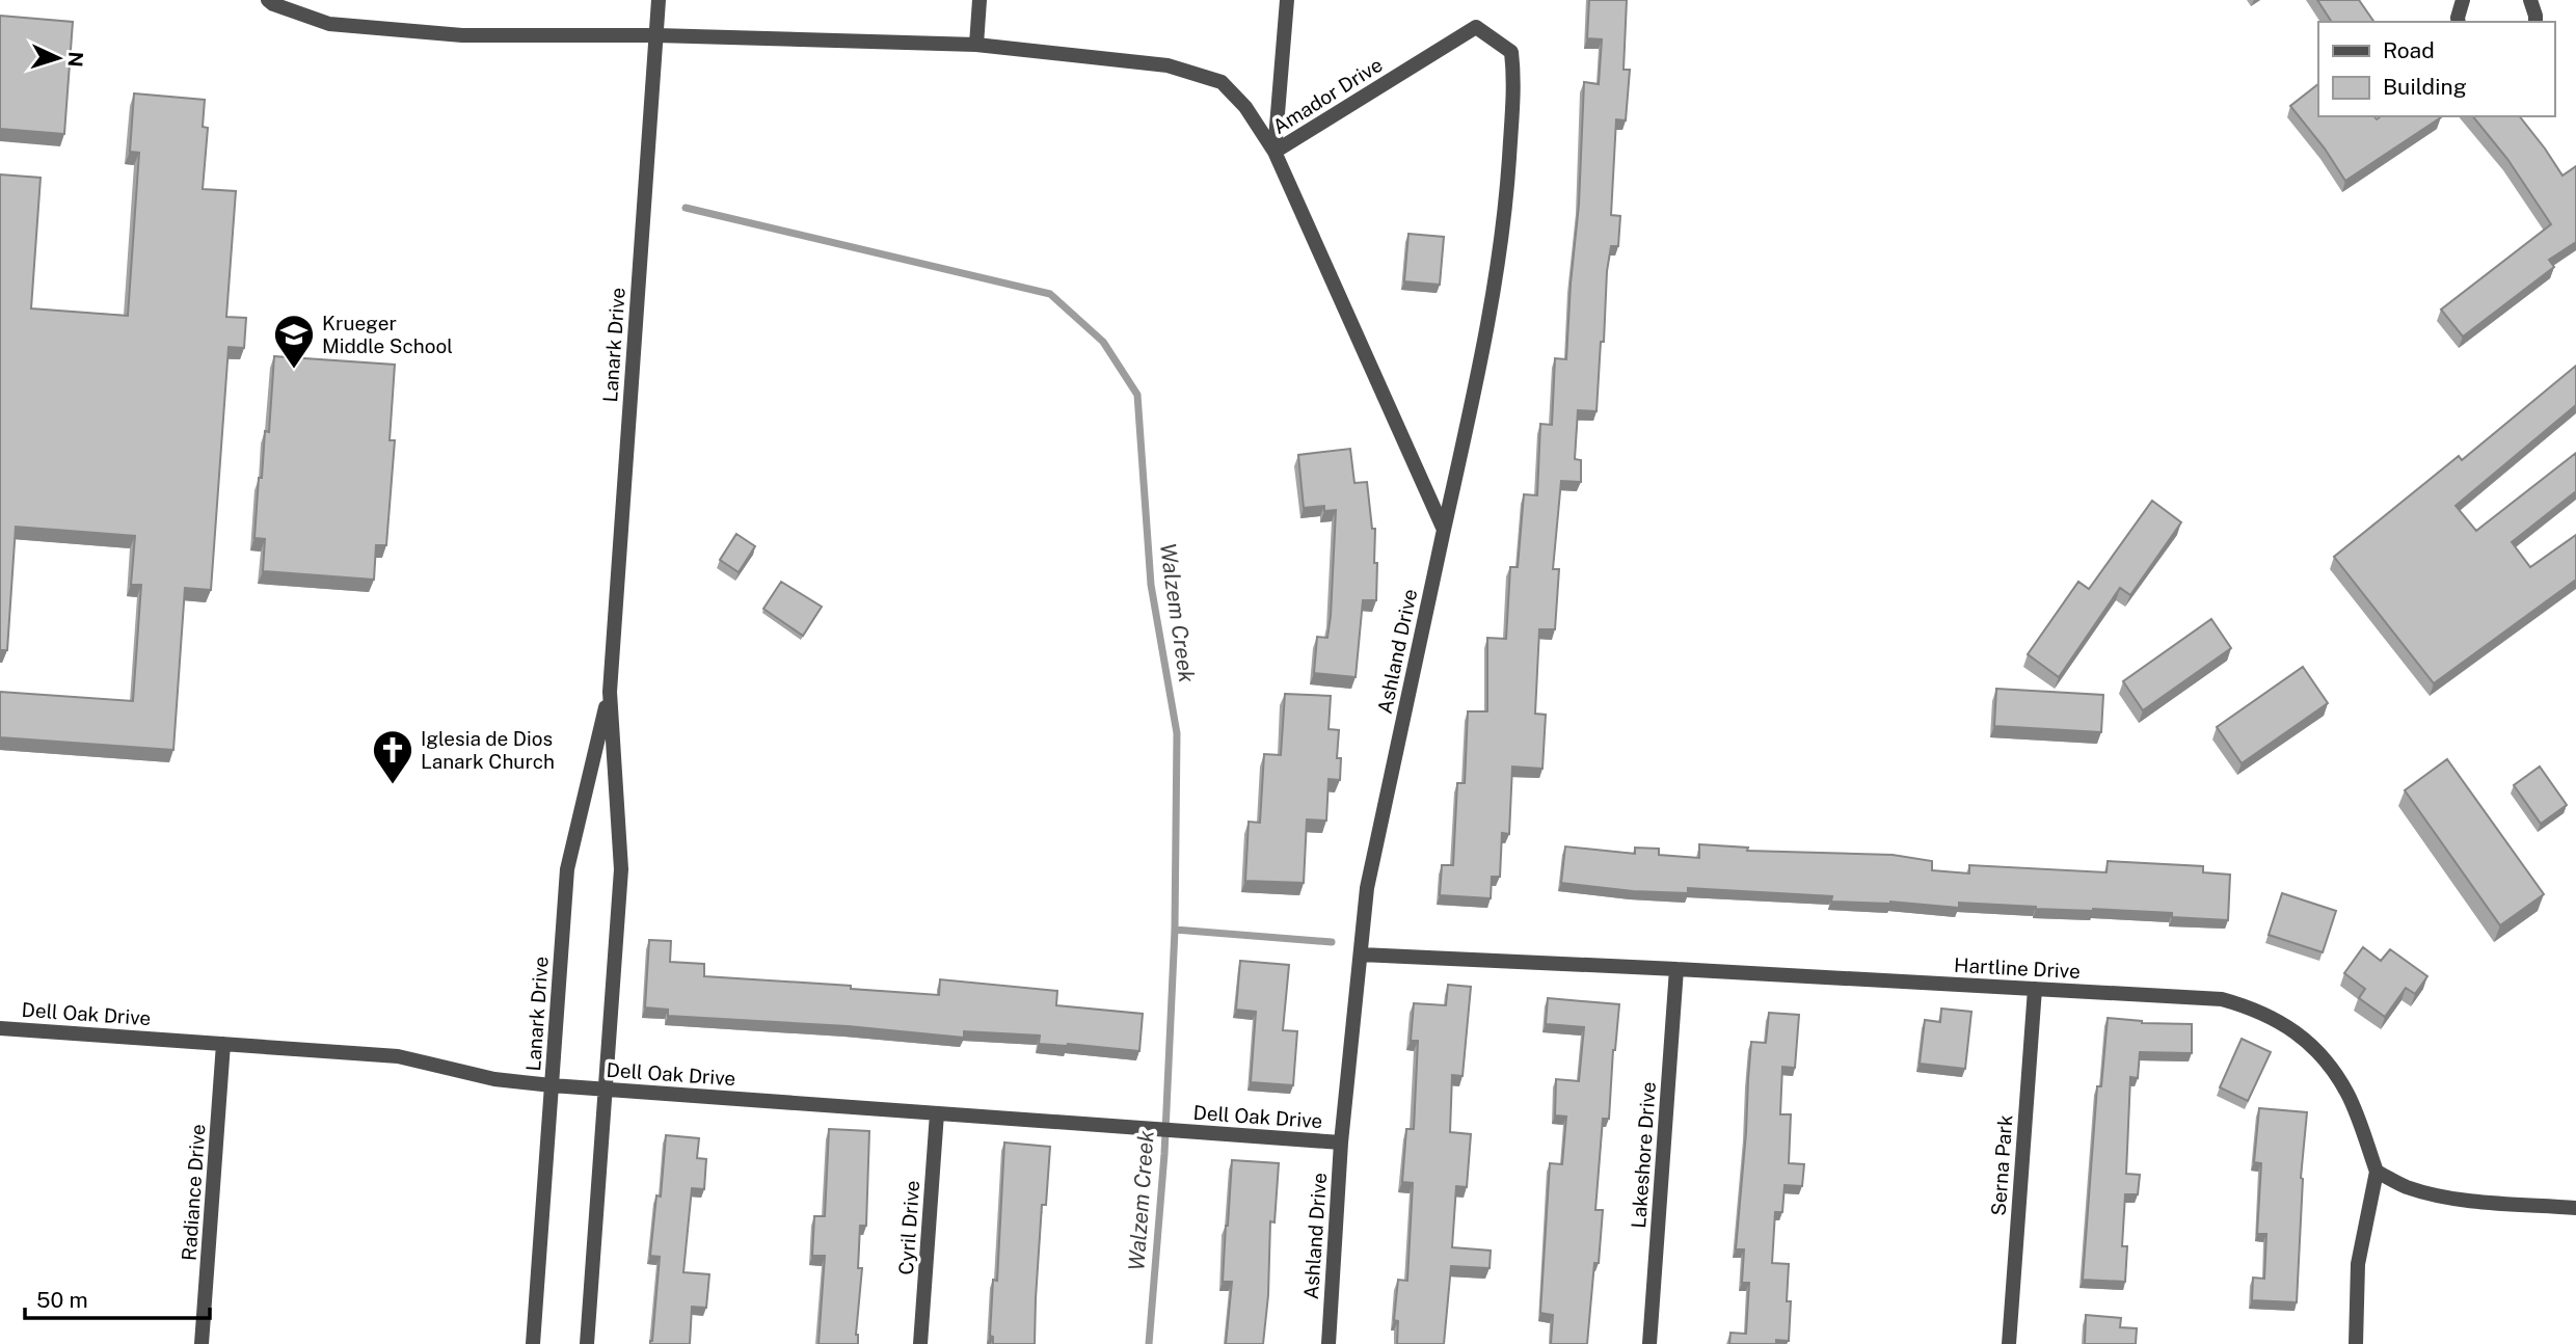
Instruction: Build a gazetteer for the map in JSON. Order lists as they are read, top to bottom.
{
  "streets": {
    "street": [
      "Amador Drive",
      "Lanark Drive",
      "Ashland Drive",
      "Hartline Drive",
      "Dell Oak Drive",
      "Lakeshore Drive",
      "Serna Park",
      "Radiance Drive",
      "Cyril Drive"
    ]
  },
  "crossings": [
    ["Amador Drive", "Lanark Drive"],
    ["Amador Drive", "Ashland Drive"],
    ["Lanark Drive", "Dell Oak Drive"],
    ["Ashland Drive", "Hartline Drive"],
    ["Ashland Drive", "Dell Oak Drive"],
    ["Hartline Drive", "Lakeshore Drive"],
    ["Hartline Drive", "Serna Park"],
    ["Dell Oak Drive", "Radiance Drive"],
    ["Dell Oak Drive", "Cyril Drive"]
  ],
  "water": ["Walzem Creek"],
  "places": {
    "school or university": ["Krueger Middle School"],
    "church": ["Iglesia de Dios Lanark Church"]
  },
  "legend": ["Road", "Building"],
  "scale_bar": "50 m",
  "north": "right"
}
